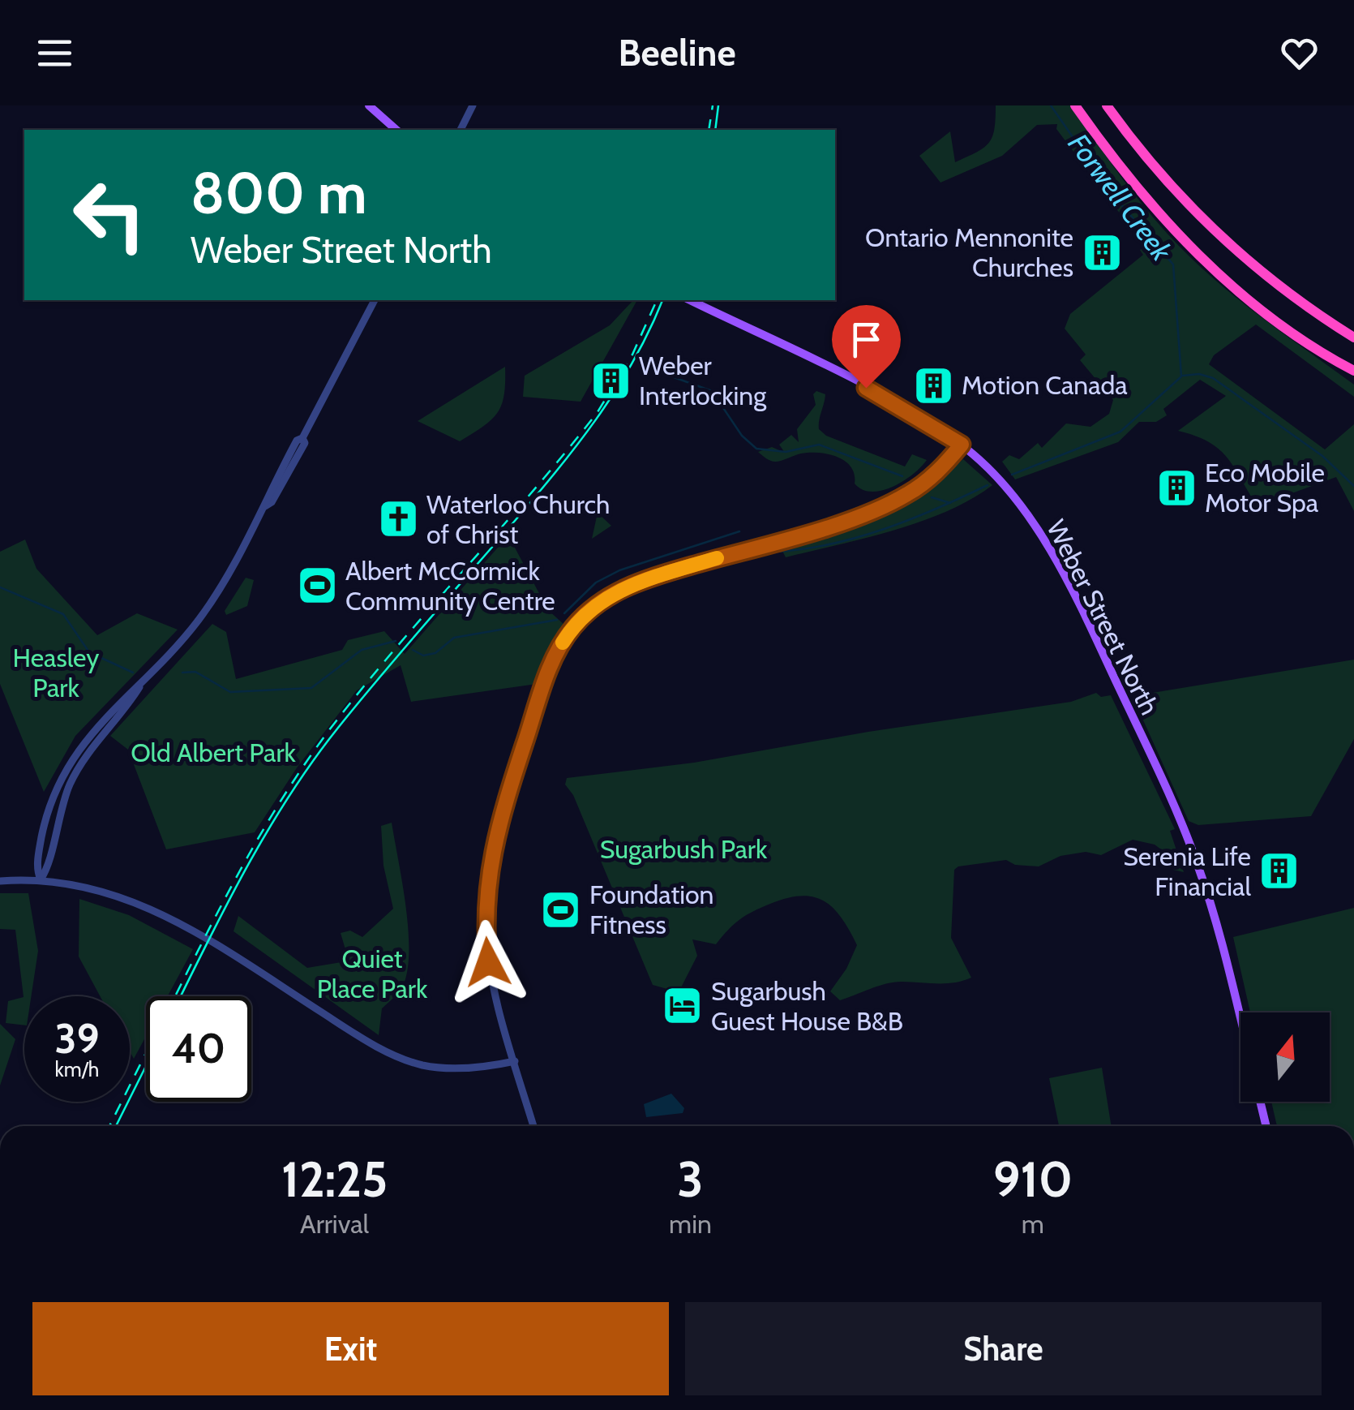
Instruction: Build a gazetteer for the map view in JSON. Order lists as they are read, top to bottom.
{
  "streets": {
    "main road": ["Weber Street North"]
  },
  "water": ["Forwell Creek"],
  "parks": [
    "Heasley Park",
    "Old Albert Park",
    "Sugarbush Park",
    "Quiet Place Park"
  ],
  "places": {
    "building": [
      "Ontario Mennonite Churches",
      "Weber Interlocking",
      "Motion Canada",
      "Eco Mobile Motor Spa",
      "Serenia Life Financial"
    ],
    "church": ["Waterloo Church of Christ"],
    "sports": ["Albert McCormick Community Centre", "Foundation Fitness"],
    "hotel": ["Sugarbush Guest House B&B"]
  },
  "north": "top",
  "page": {
    "header": "Beeline",
    "turn": ["800 m", "Weber Street North"],
    "speed": "39 km/h",
    "limit": "40",
    "eta": [
      "12:25",
      "Arrival",
      "3",
      "min",
      "910",
      "m"
    ],
    "buttons": ["Exit", "Share"]
  }
}
